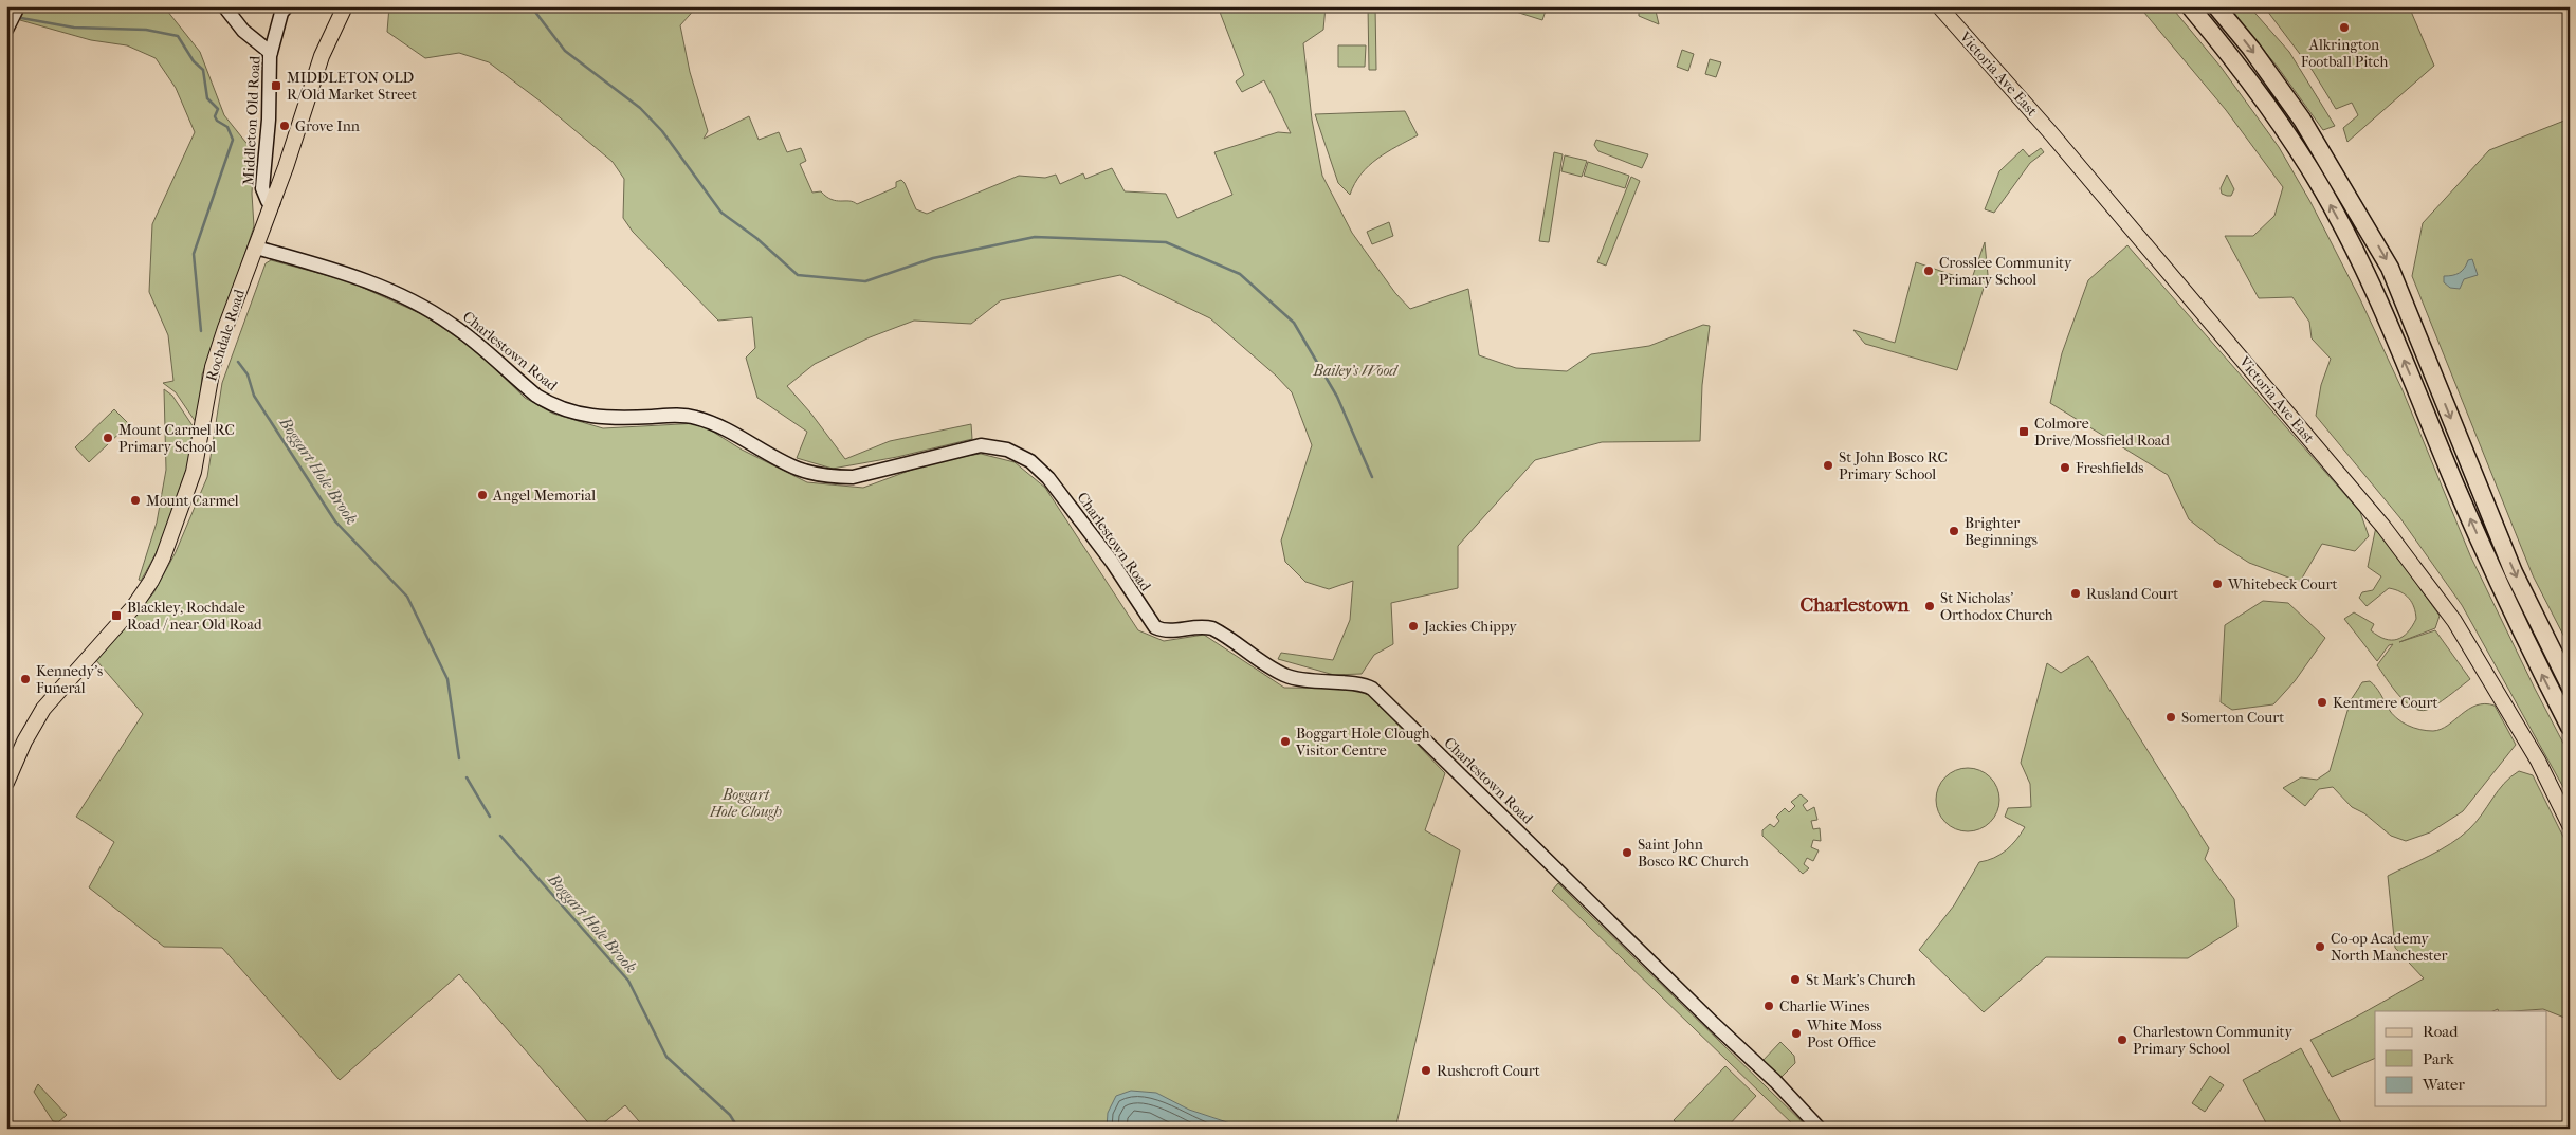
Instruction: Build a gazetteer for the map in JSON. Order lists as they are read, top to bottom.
{
  "streets": {
    "main road": ["Victoria Ave East", "Rochdale Road"],
    "street": ["Middleton Old Road", "Charlestown Road"]
  },
  "crossings": [
    ["Middleton Old Road", "Rochdale Road"],
    ["Rochdale Road", "Charlestown Road"]
  ],
  "districts": ["Charlestown"],
  "water": ["Boggart Hole Brook"],
  "parks": ["Bailey's Wood", "Boggart Hole Clough"],
  "places": {
    "other": [
      "Alkrington Football Pitch",
      "Grove Inn",
      "Crosslee Community Primary School",
      "Mount Carmel RC Primary School",
      "St John Bosco RC Primary School",
      "Freshfields",
      "Angel Memorial",
      "Mount Carmel",
      "Brighter Beginnings",
      "Whitebeck Court",
      "Rusland Court",
      "St Nicholas' Orthodox Church",
      "Jackies Chippy",
      "Kennedy's Funeral",
      "Kentmere Court",
      "Somerton Court",
      "Boggart Hole Clough Visitor Centre",
      "Saint John Bosco RC Church",
      "Co-op Academy North Manchester",
      "St Mark's Church",
      "Charlie Wines",
      "White Moss Post Office",
      "Charlestown Community Primary School",
      "Rushcroft Court"
    ],
    "transit": ["MIDDLETON OLD R/Old Market Street", "Colmore Drive/Mossfield Road", "Blackley, Rochdale Road / near Old Road"]
  },
  "legend": ["Road", "Park", "Water"]
}
